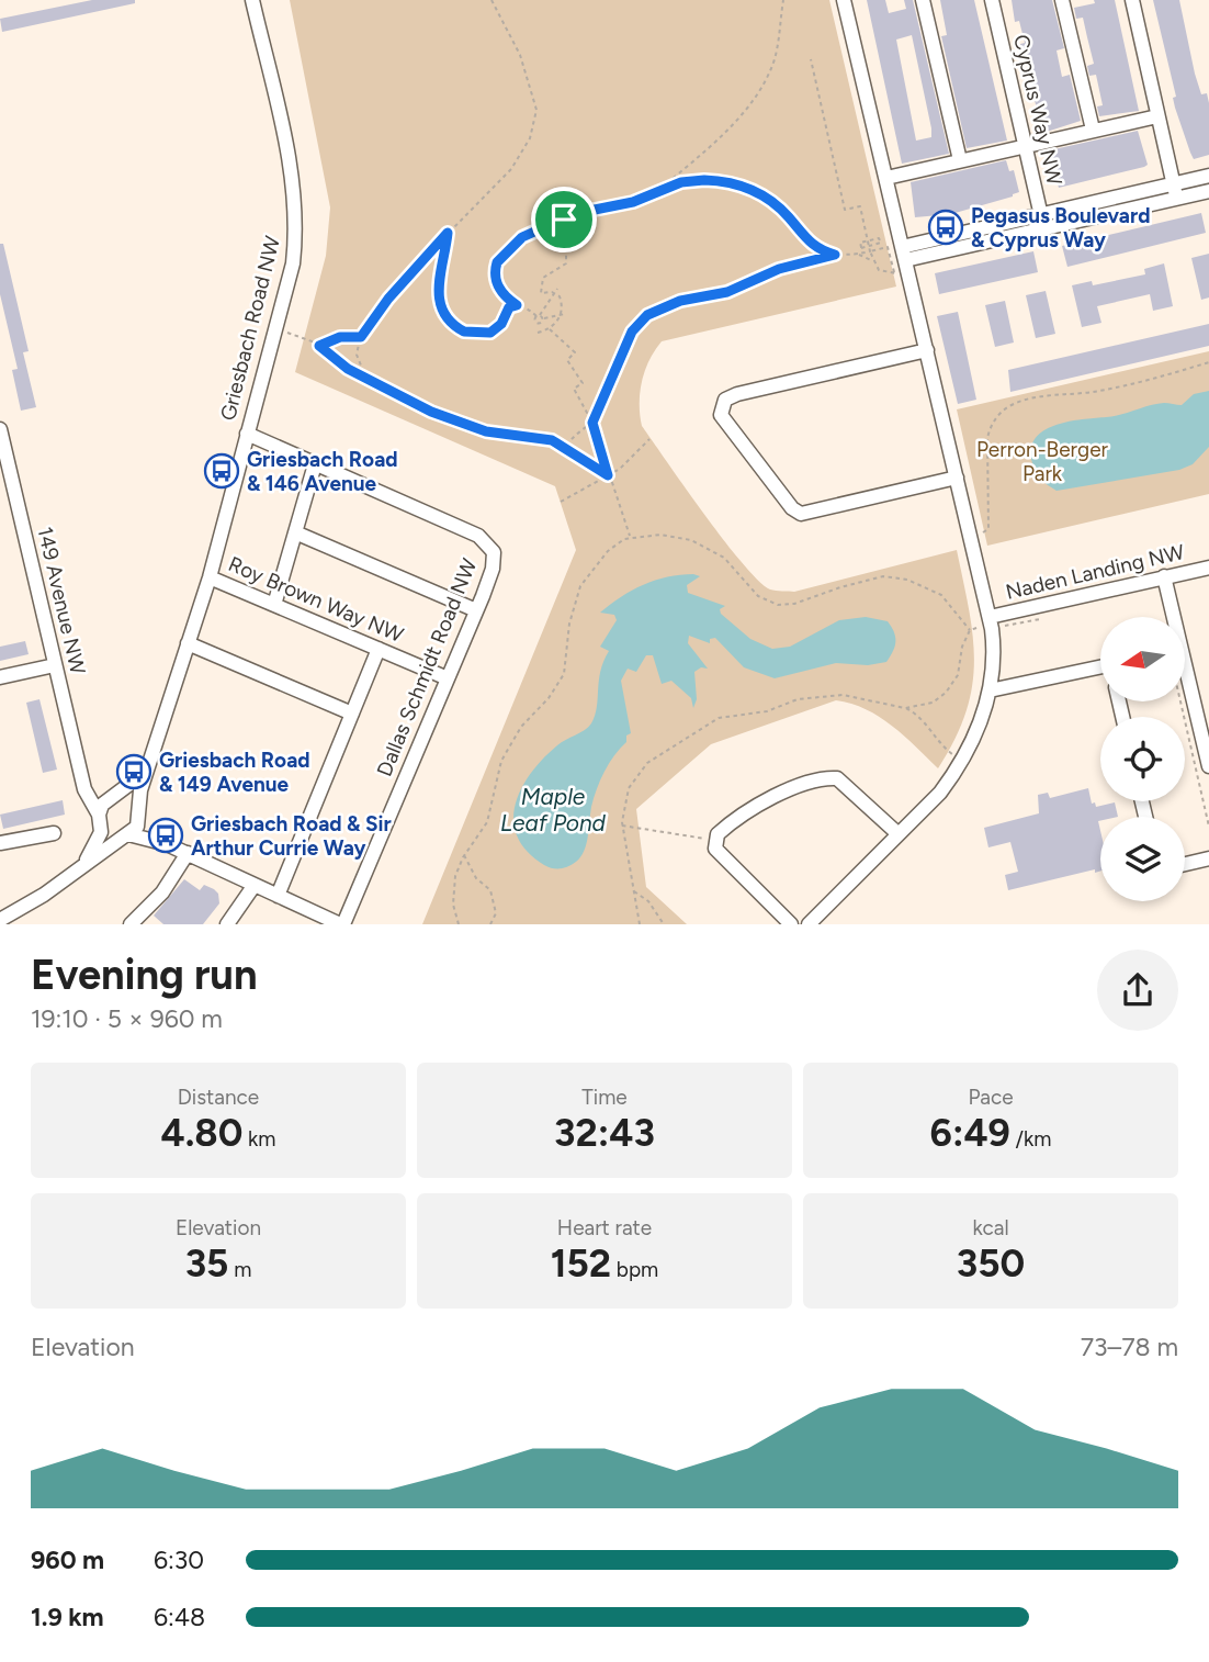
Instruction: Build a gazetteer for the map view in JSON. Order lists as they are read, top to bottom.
{
  "streets": {
    "street": [
      "Cyprus Way NW",
      "Griesbach Road NW",
      "Naden Landing NW",
      "Roy Brown Way NW",
      "149 Avenue NW",
      "Dallas Schmidt Road NW"
    ]
  },
  "crossings": [
    ["Griesbach Road NW", "Roy Brown Way NW"],
    ["Griesbach Road NW", "149 Avenue NW"],
    ["Griesbach Road NW", "Dallas Schmidt Road NW"],
    ["Roy Brown Way NW", "Dallas Schmidt Road NW"]
  ],
  "water": ["Maple Leaf Pond"],
  "parks": ["Perron-Berger Park"],
  "places": {
    "bus stop": [
      "Pegasus Boulevard & Cyprus Way",
      "Griesbach Road & 146 Avenue",
      "Griesbach Road & 149 Avenue",
      "Griesbach Road & Sir Arthur Currie Way"
    ]
  },
  "north": "left",
  "page": {
    "heading": ["Evening run", "19:10 · 5 × 960 m"],
    "stats": [
      ["Distance", "4.80 km"],
      ["Time", "32:43"],
      ["Pace", "6:49 /km"],
      ["Elevation", "35 m"],
      ["Heart rate", "152 bpm"],
      ["kcal", "350"]
    ],
    "chart": ["Elevation", "73–78 m"],
    "list": [
      {
        "name": "960 m",
        "note": "6:30"
      },
      {
        "name": "1.9 km",
        "note": "6:48"
      }
    ]
  }
}
